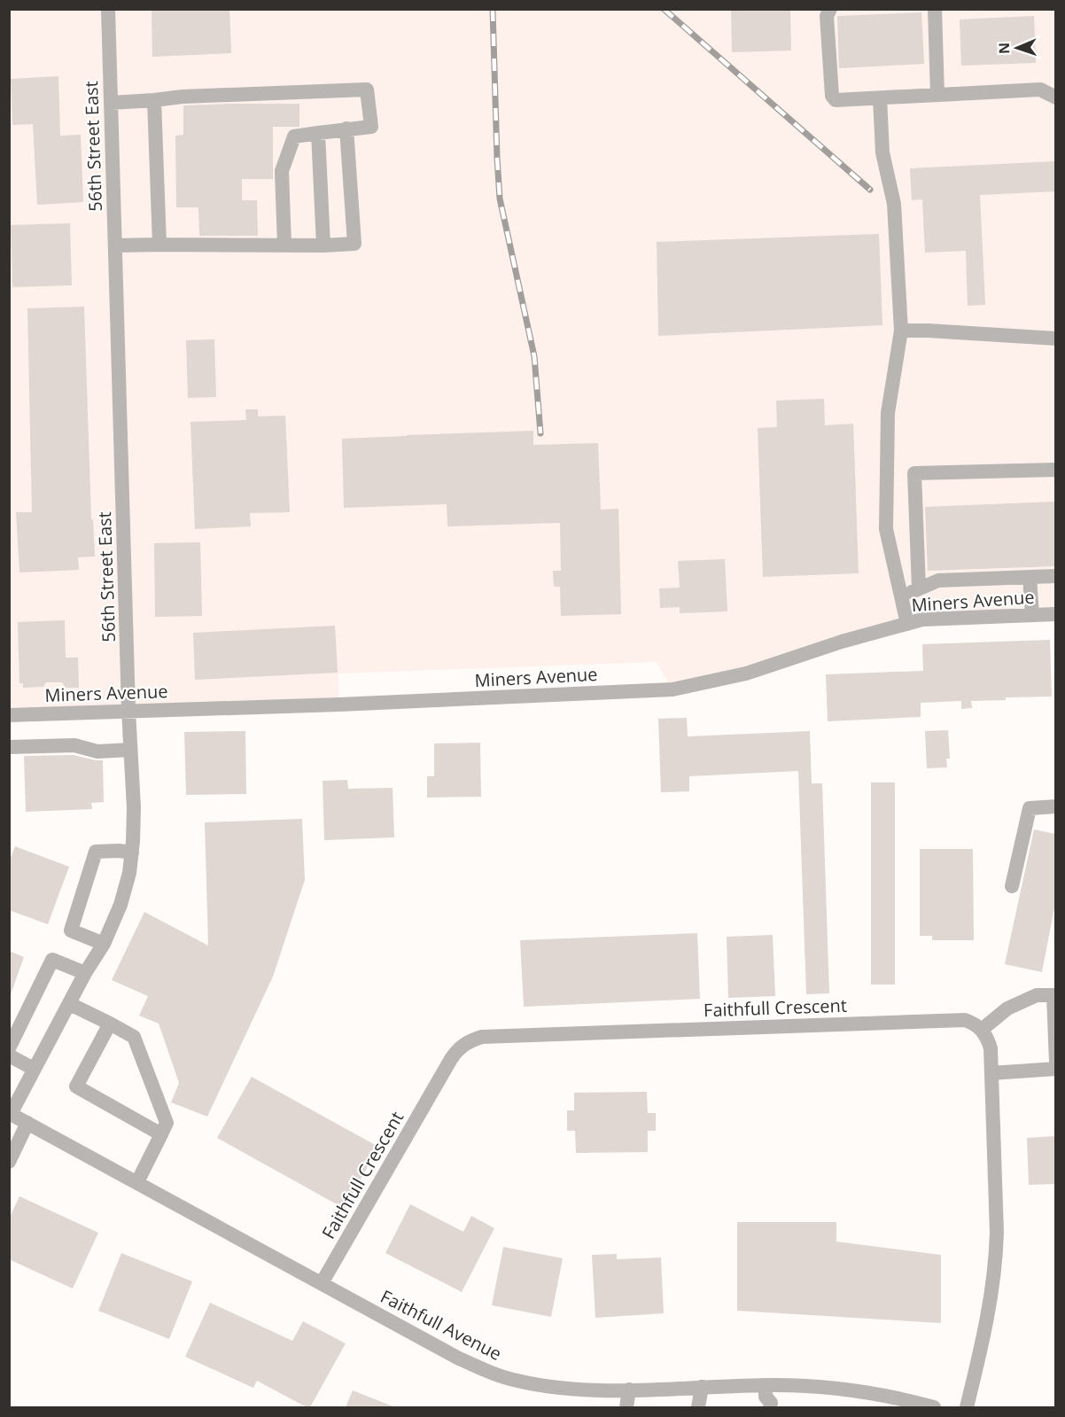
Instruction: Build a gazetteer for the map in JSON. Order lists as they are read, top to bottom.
{
  "streets": {
    "street": [
      "56th Street East",
      "Miners Avenue",
      "Faithfull Crescent",
      "Faithfull Avenue"
    ]
  },
  "crossings": [
    ["56th Street East", "Miners Avenue"],
    ["56th Street East", "Faithfull Avenue"],
    ["Faithfull Crescent", "Faithfull Avenue"]
  ],
  "north": "left"
}
